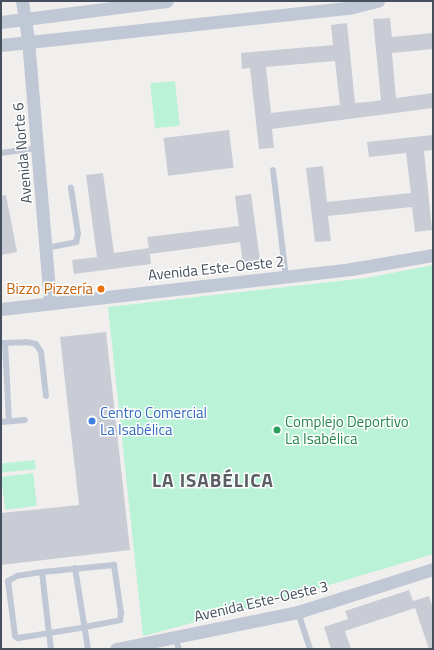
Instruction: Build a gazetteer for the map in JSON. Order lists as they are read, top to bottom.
{
  "streets": {
    "street": ["Avenida Norte 6", "Avenida Este-Oeste 2", "Avenida Este-Oeste 3"]
  },
  "crossings": [
    ["Avenida Norte 6", "Avenida Este-Oeste 2"]
  ],
  "districts": ["LA ISABÉLICA"],
  "places": ["Bizzo Pizzería", "Centro Comercial La Isabélica", "Complejo Deportivo La Isabélica"]
}
